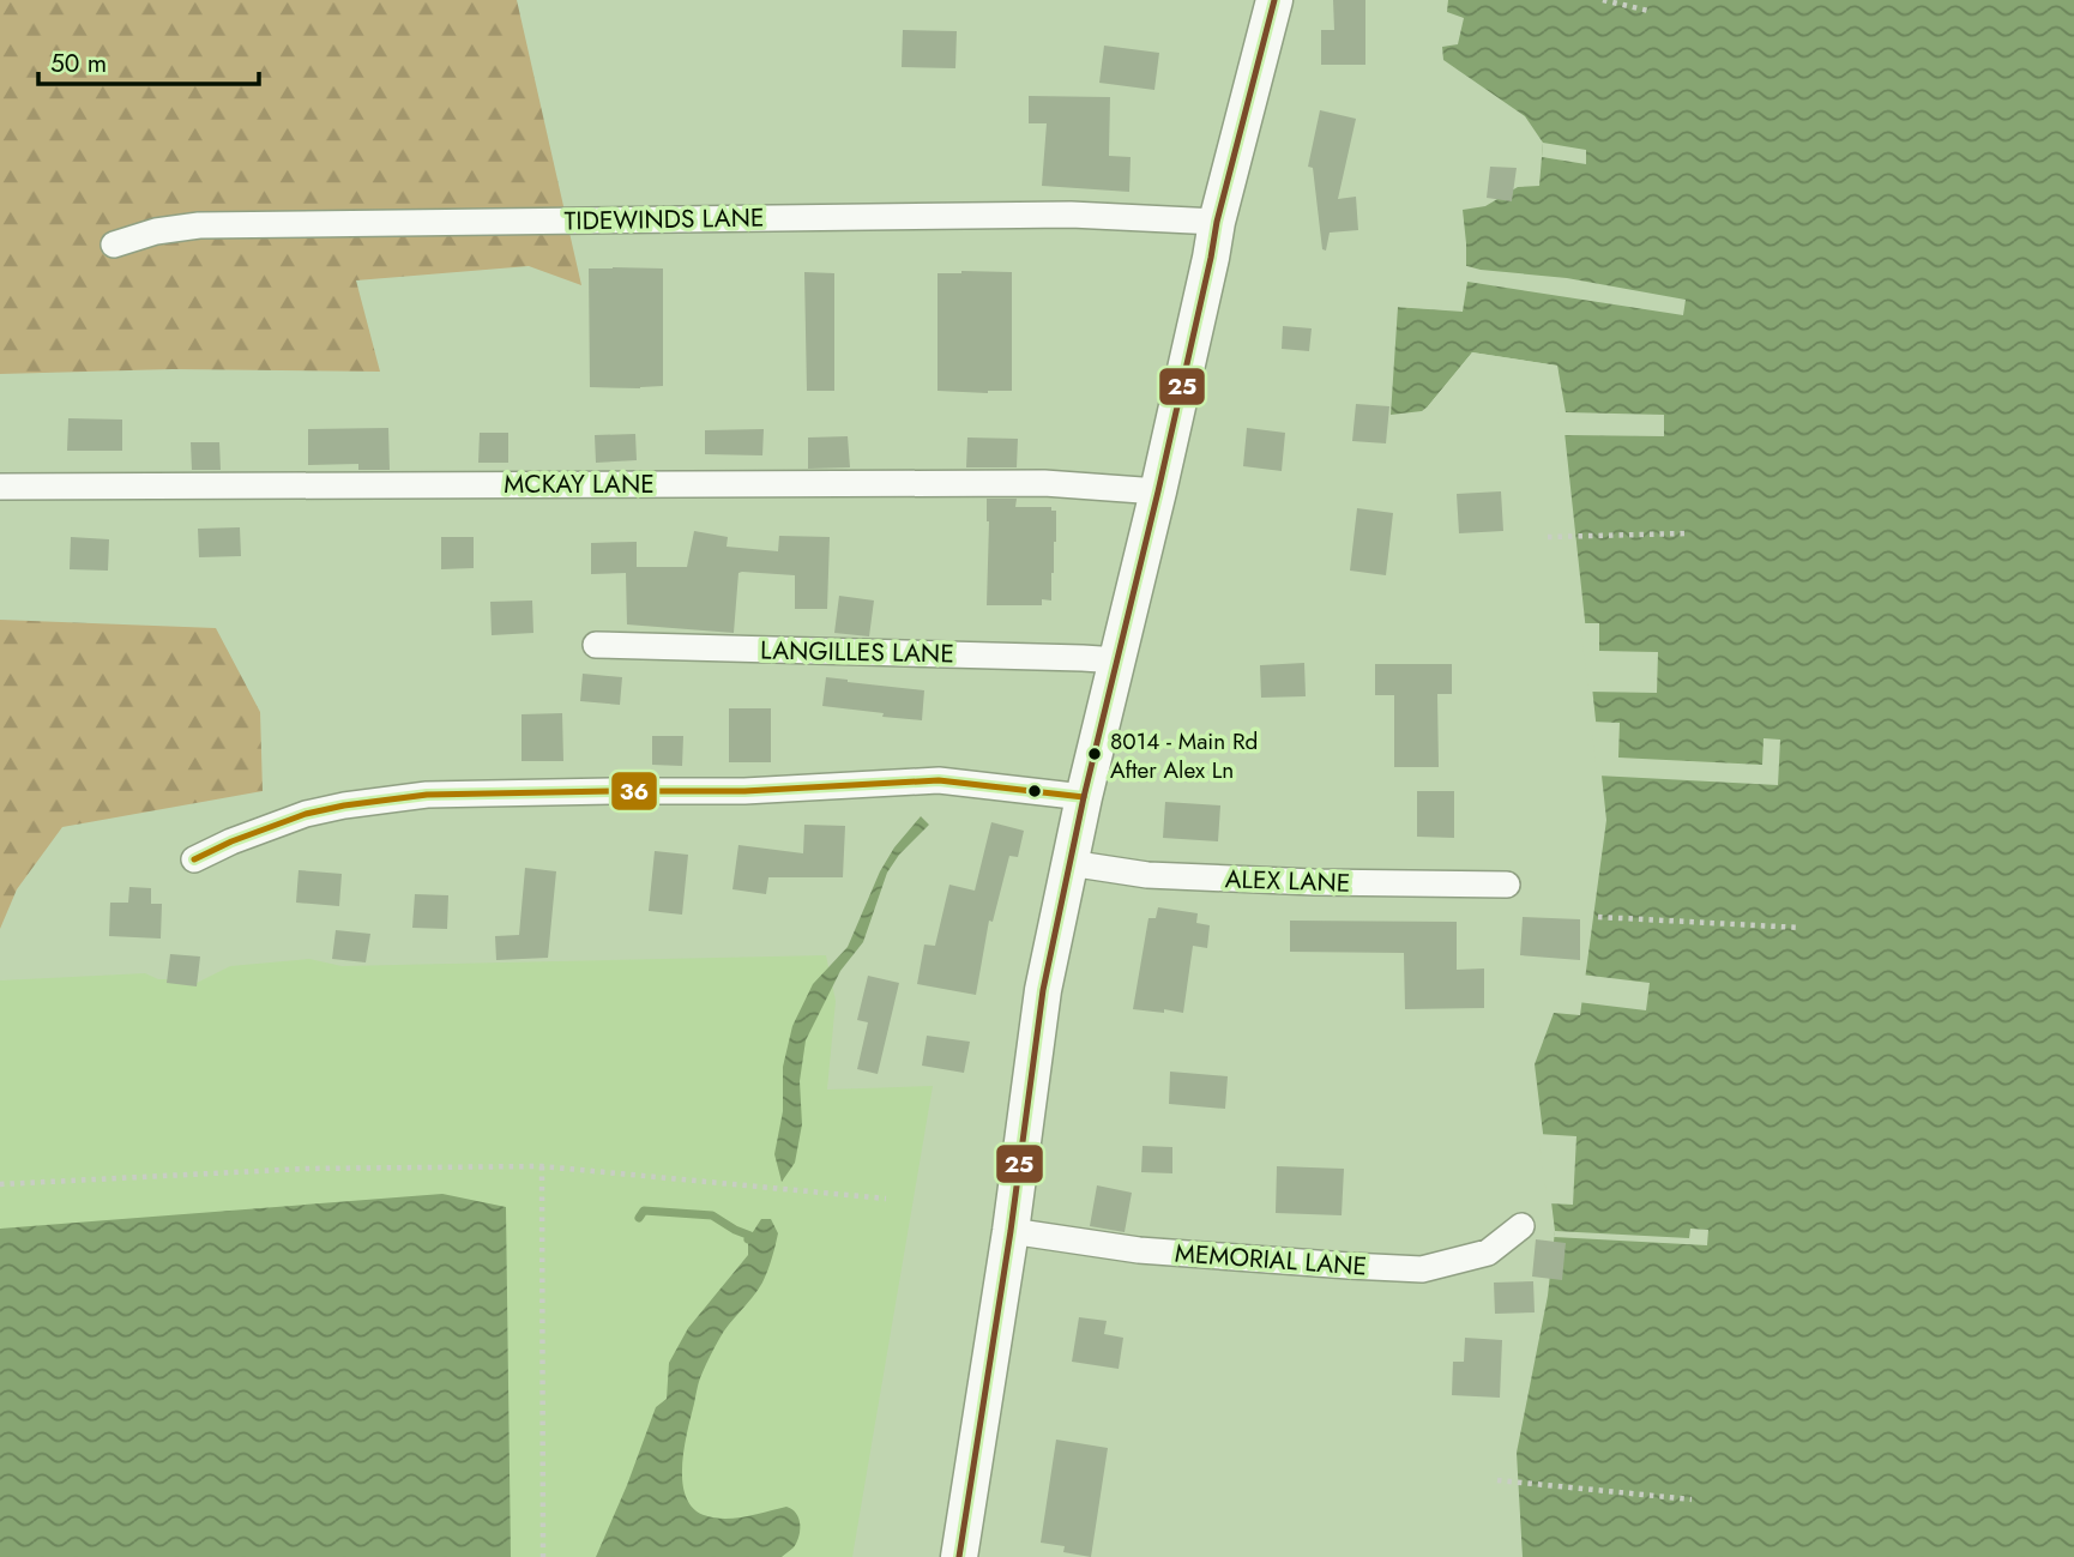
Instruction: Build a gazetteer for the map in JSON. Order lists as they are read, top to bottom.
{
  "streets": {
    "street": [
      "TIDEWINDS LANE",
      "MCKAY LANE",
      "LANGILLES LANE",
      "ALEX LANE",
      "MEMORIAL LANE"
    ]
  },
  "places": ["8014 - Main Rd After Alex Ln"],
  "lines": ["transit line 25", "transit line 36"],
  "scale_bar": "50 m"
}
